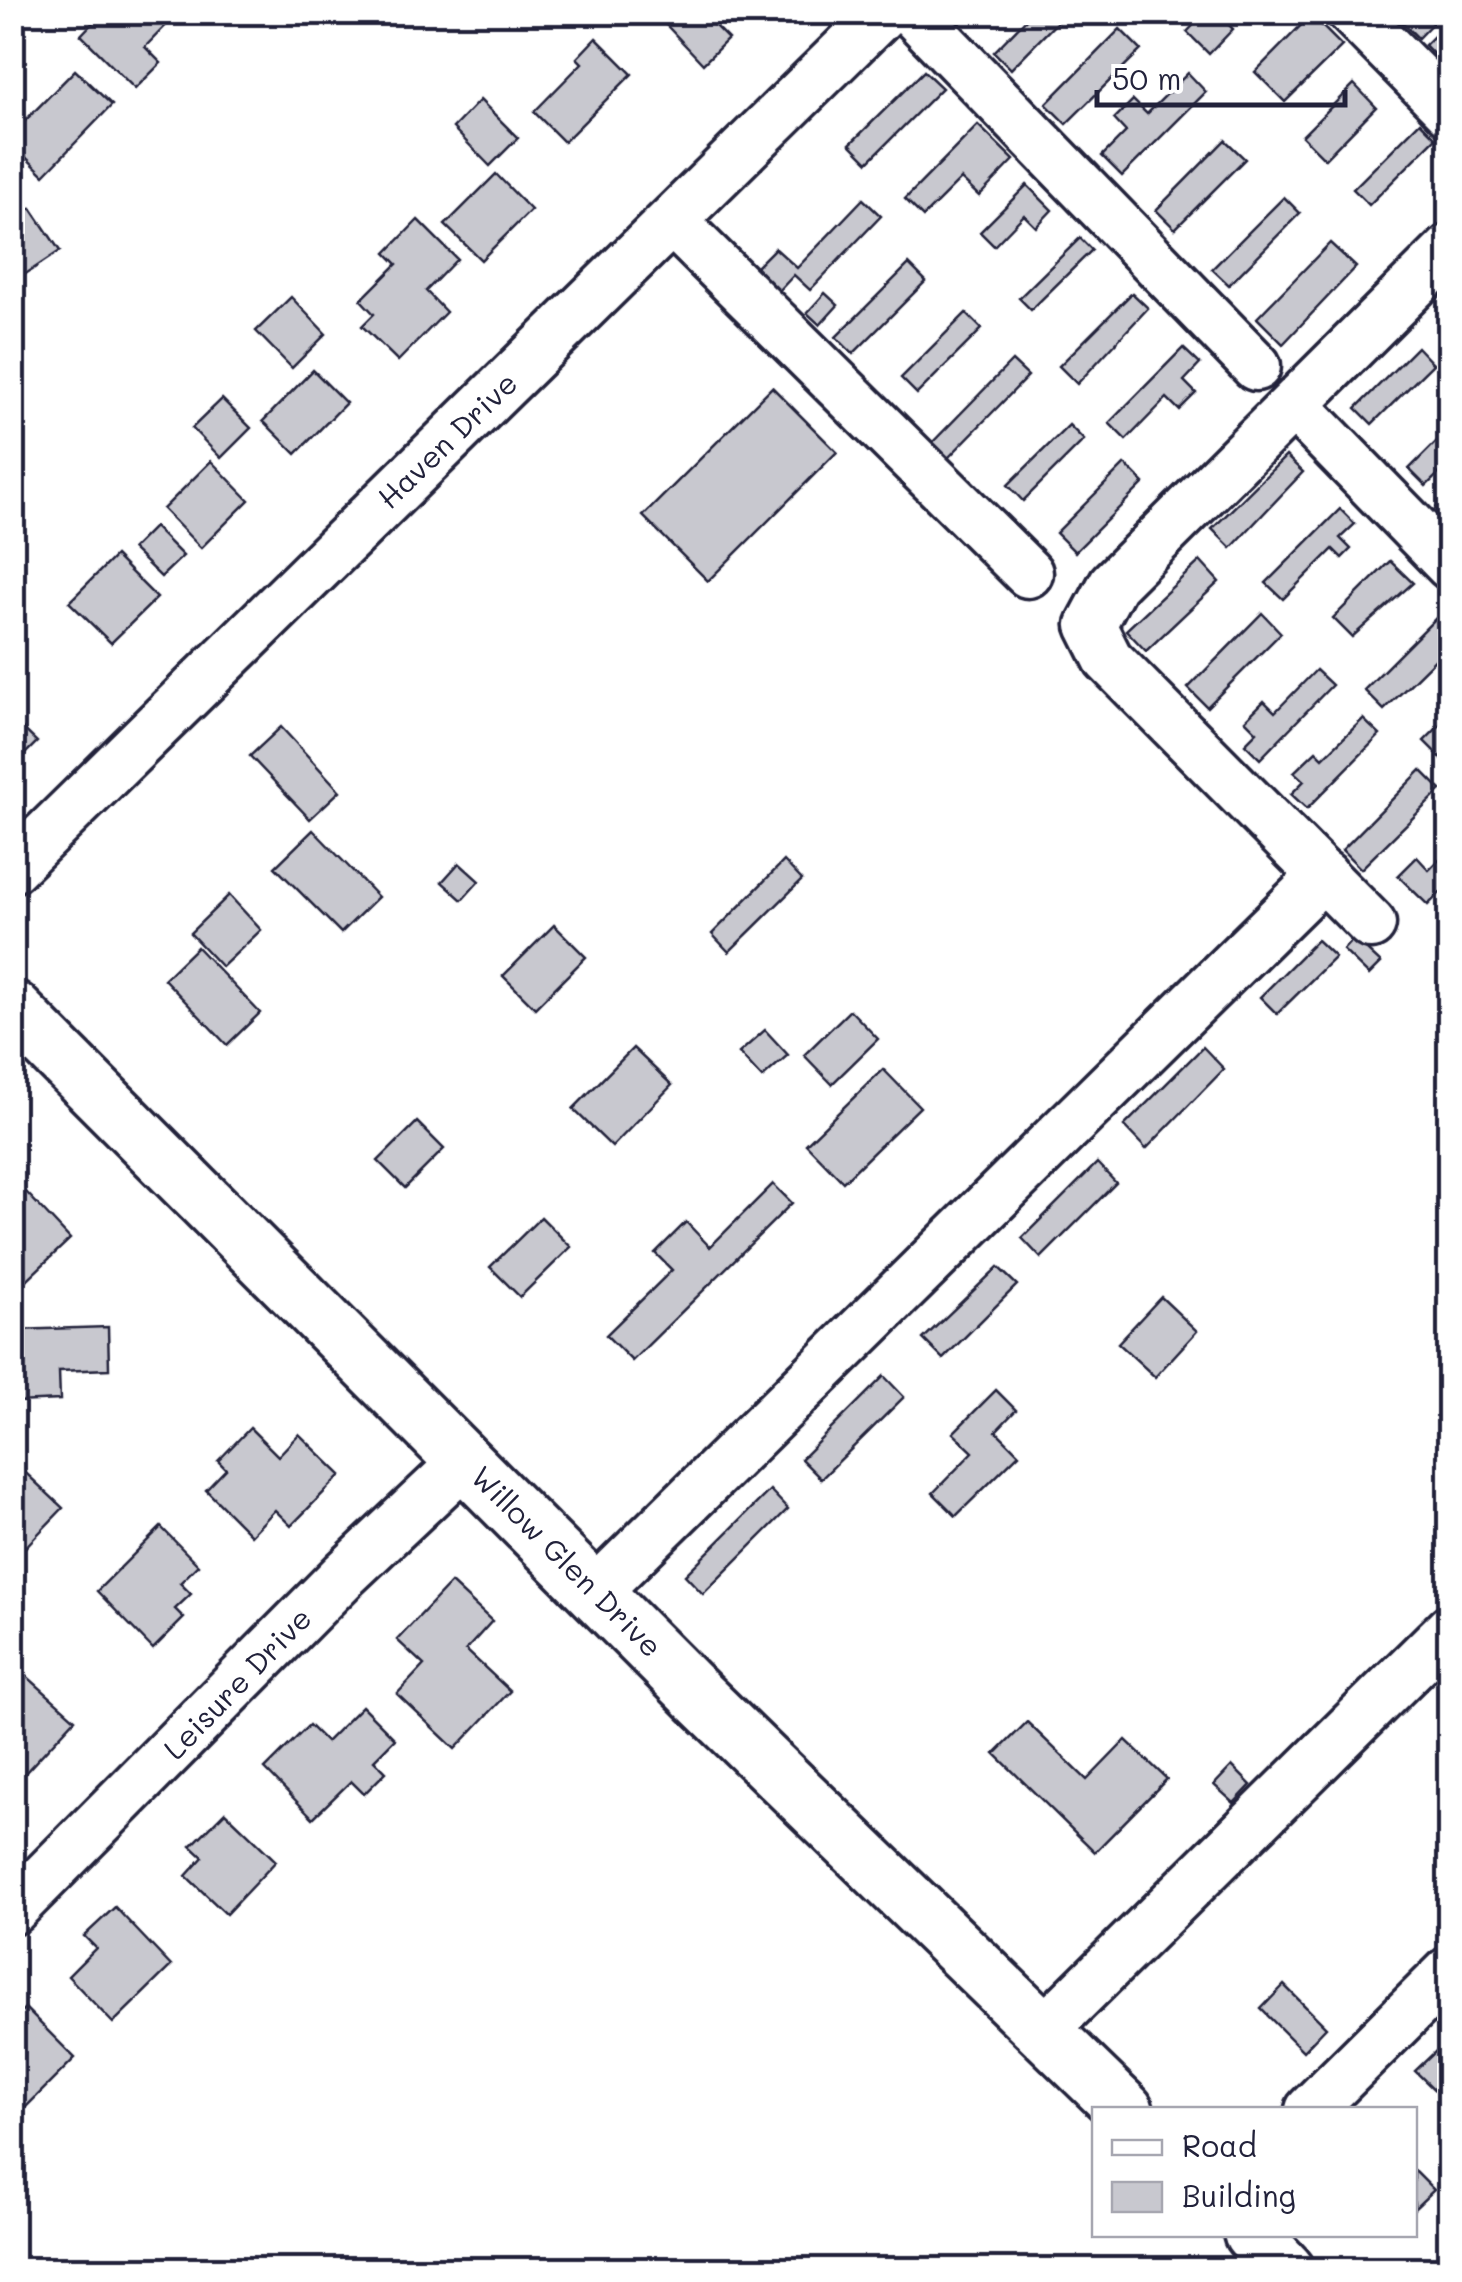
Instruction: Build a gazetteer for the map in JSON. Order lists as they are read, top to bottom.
{
  "streets": {
    "main road": ["Willow Glen Drive"],
    "street": ["Haven Drive", "Leisure Drive"]
  },
  "crossings": [
    ["Willow Glen Drive", "Leisure Drive"]
  ],
  "legend": ["Road", "Building"],
  "scale_bar": "50 m"
}
